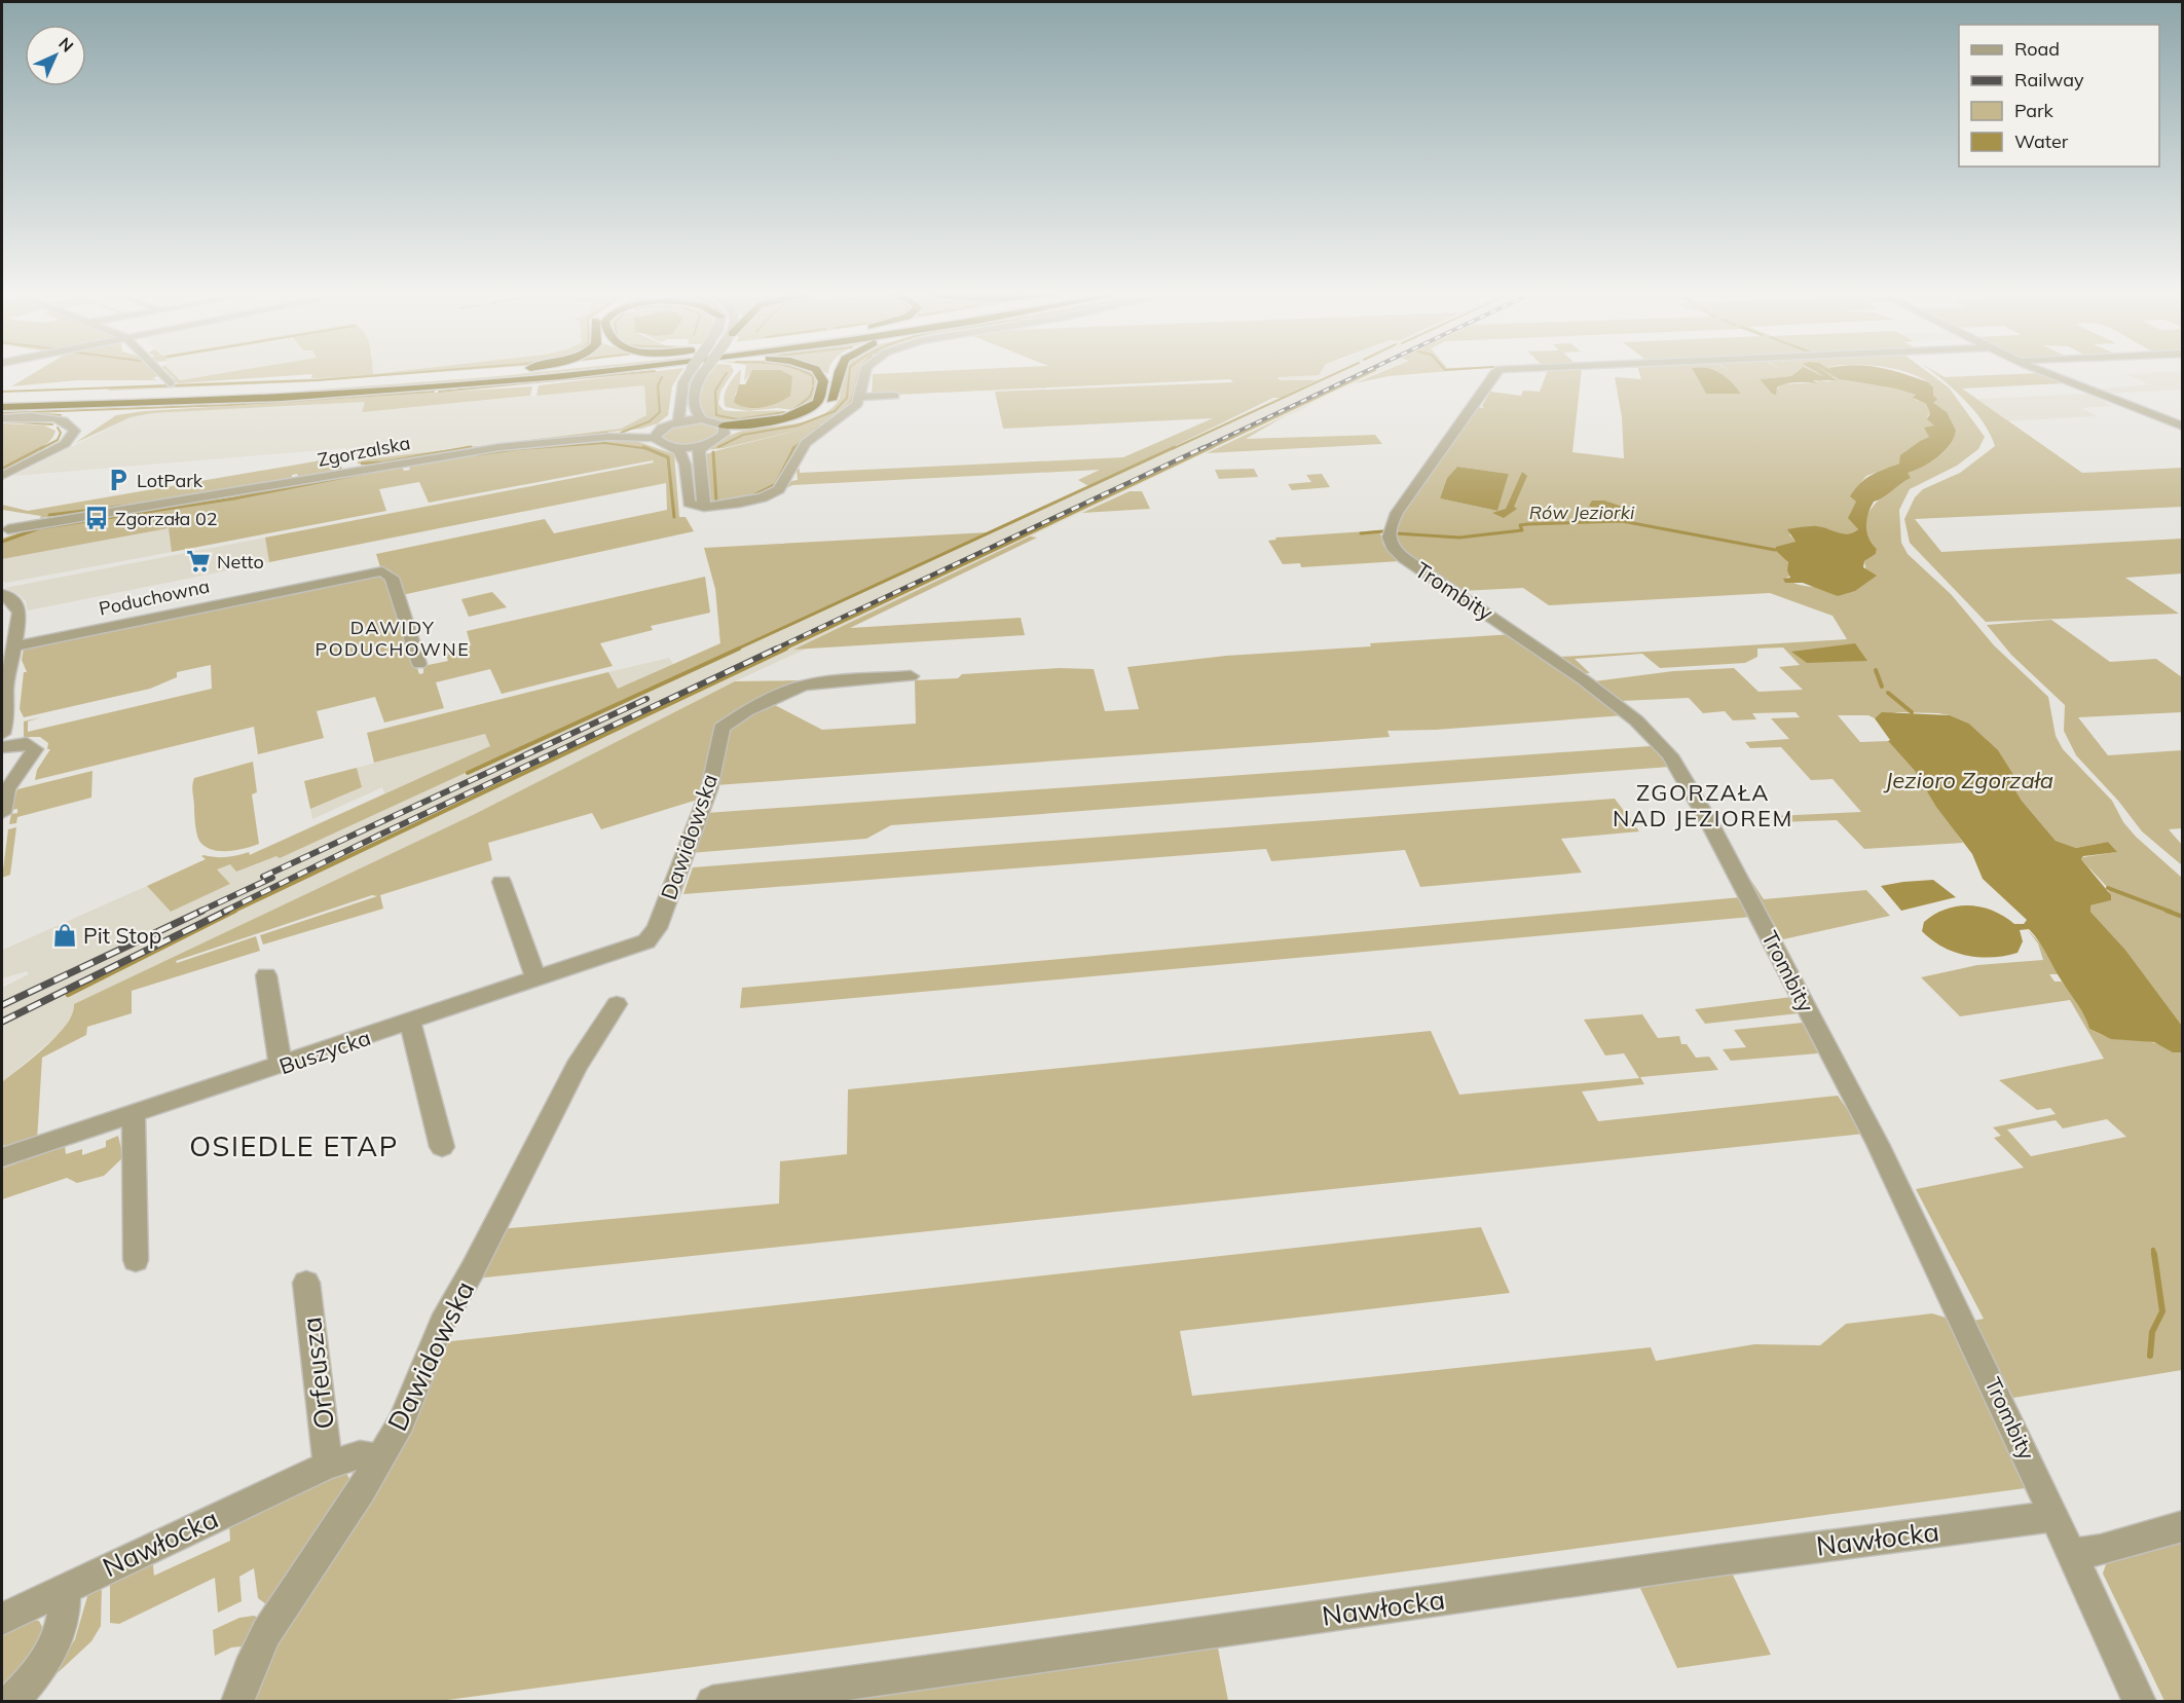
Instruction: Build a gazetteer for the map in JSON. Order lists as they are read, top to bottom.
{
  "streets": {
    "street": [
      "Zgorzalska",
      "Trombity",
      "Poduchowna",
      "Dawidowska",
      "Buszycka",
      "Orfeusza",
      "Nawłocka"
    ]
  },
  "crossings": [
    ["Trombity", "Nawłocka"],
    ["Dawidowska", "Buszycka"],
    ["Dawidowska", "Nawłocka"],
    ["Orfeusza", "Nawłocka"]
  ],
  "districts": ["DAWIDY PODUCHOWNE", "ZGORZAŁA NAD JEZIOREM", "OSIEDLE ETAP"],
  "water": ["Rów Jeziorki", "Jezioro Zgorzała"],
  "places": {
    "parking": ["LotPark"],
    "bus stop": ["Zgorzała 02"],
    "supermarket": ["Netto"],
    "shop": ["Pit Stop"]
  },
  "legend": [
    "Road",
    "Railway",
    "Park",
    "Water"
  ],
  "north": "top right"
}
